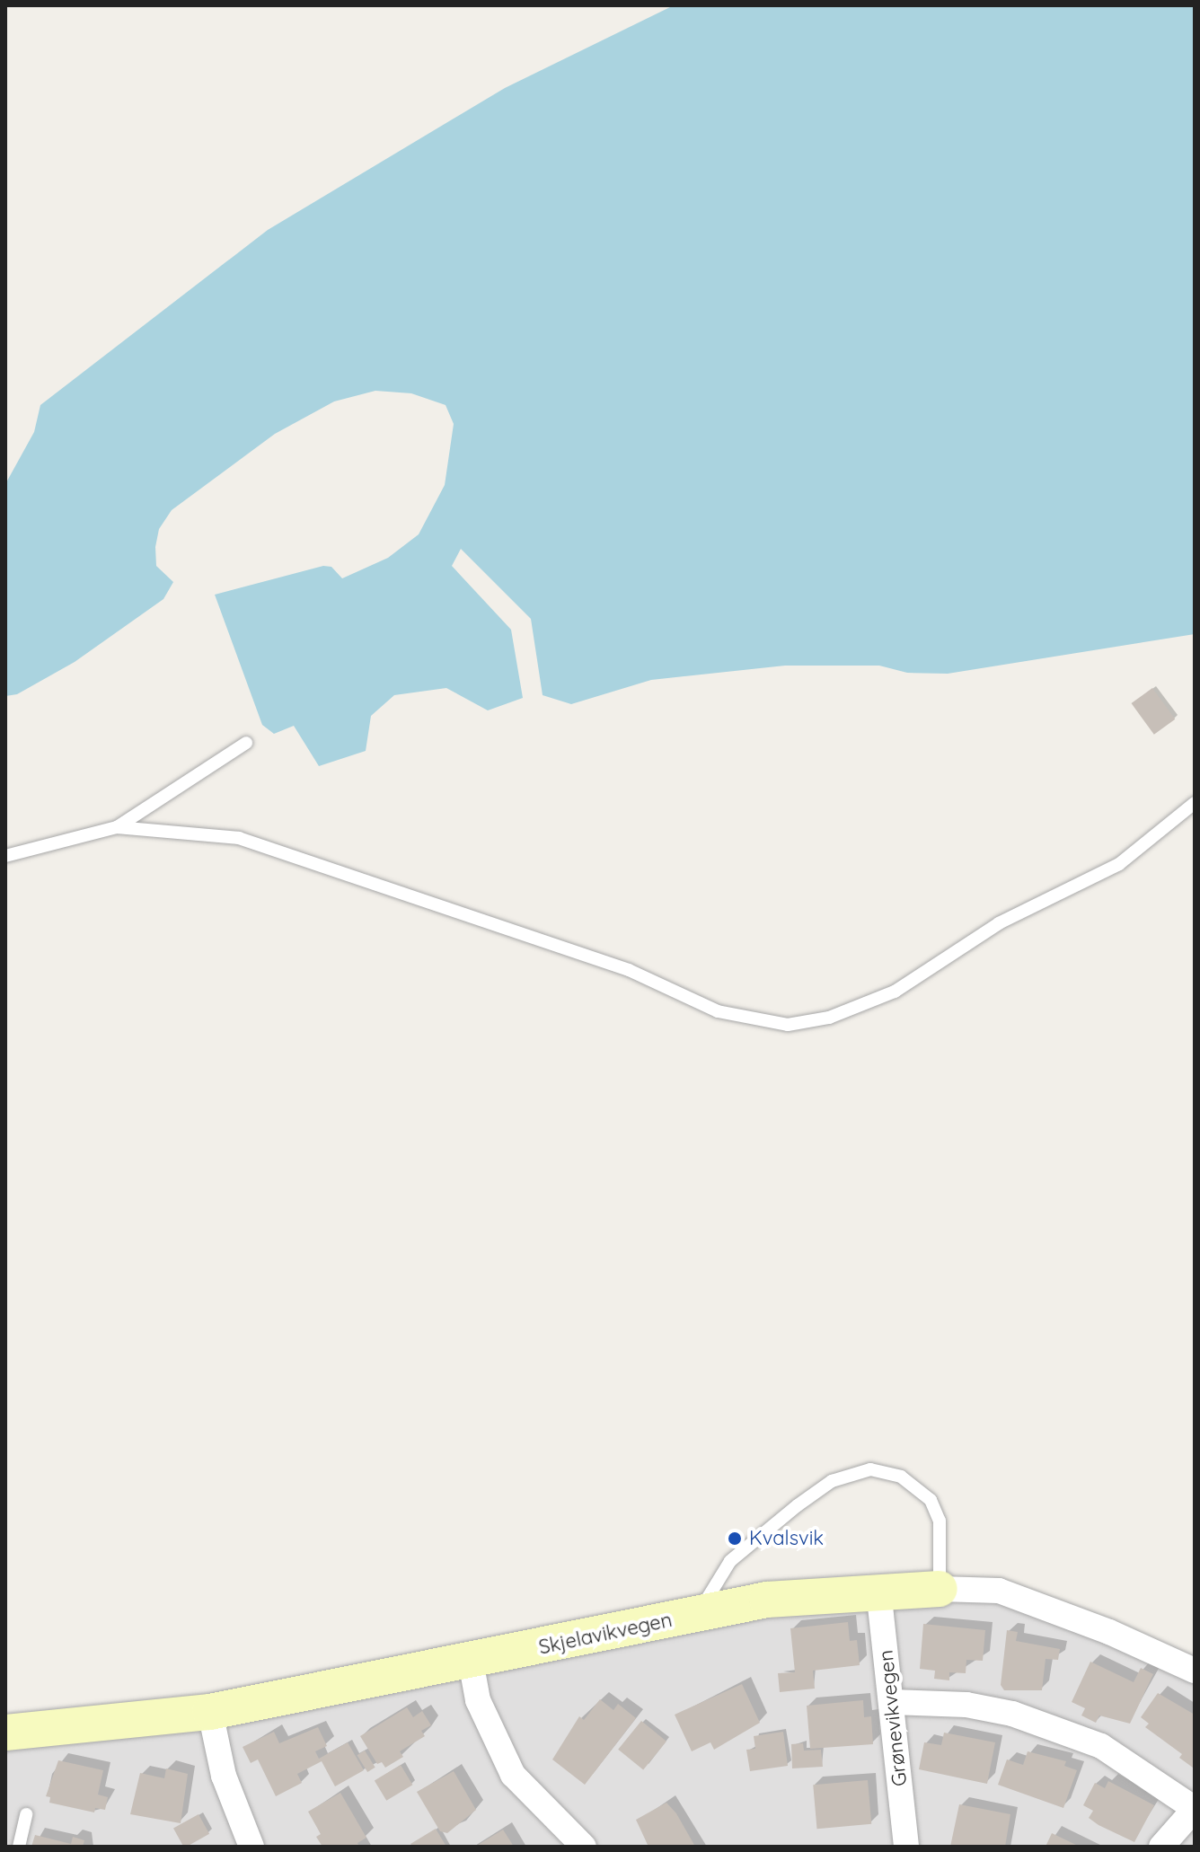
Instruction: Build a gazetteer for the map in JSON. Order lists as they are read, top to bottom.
{
  "streets": {
    "main road": ["Skjelavikvegen"],
    "street": ["Grønevikvegen"]
  },
  "crossings": [
    ["Skjelavikvegen", "Grønevikvegen"]
  ],
  "places": ["Kvalsvik"]
}
